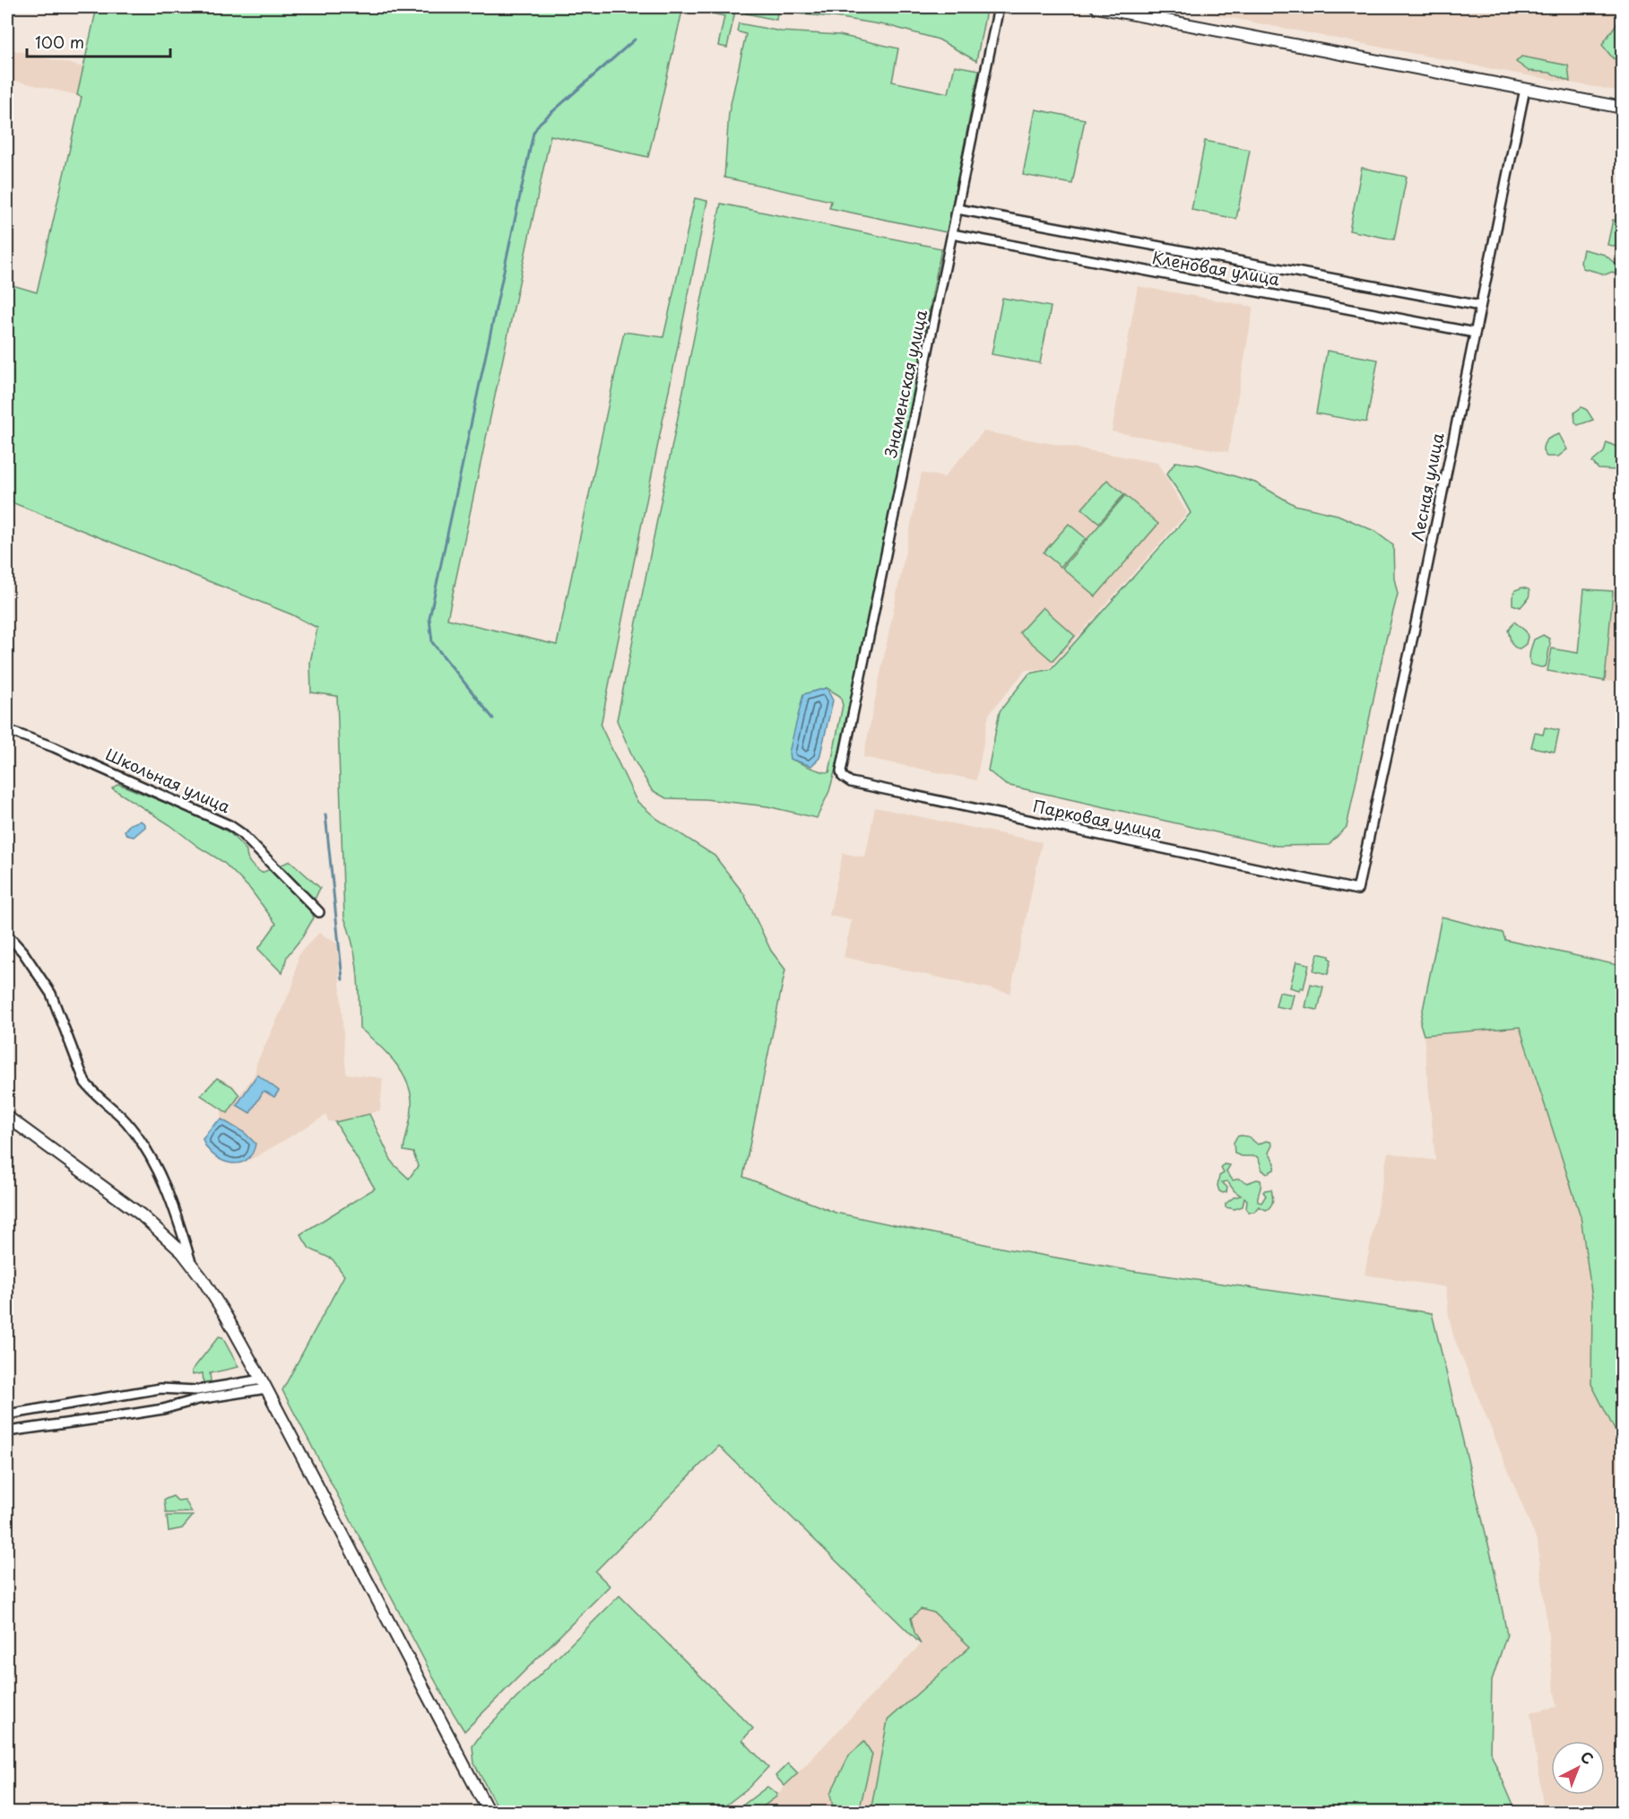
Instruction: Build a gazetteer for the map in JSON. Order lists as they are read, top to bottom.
{
  "streets": {
    "street": [
      "Кленовая улица",
      "Знаменская улица",
      "Лесная улица",
      "Школьная улица",
      "Парковая улица"
    ]
  },
  "crossings": [
    ["Кленовая улица", "Знаменская улица"],
    ["Кленовая улица", "Лесная улица"],
    ["Знаменская улица", "Парковая улица"],
    ["Лесная улица", "Парковая улица"]
  ],
  "scale_bar": "100 m",
  "north": "top right"
}
